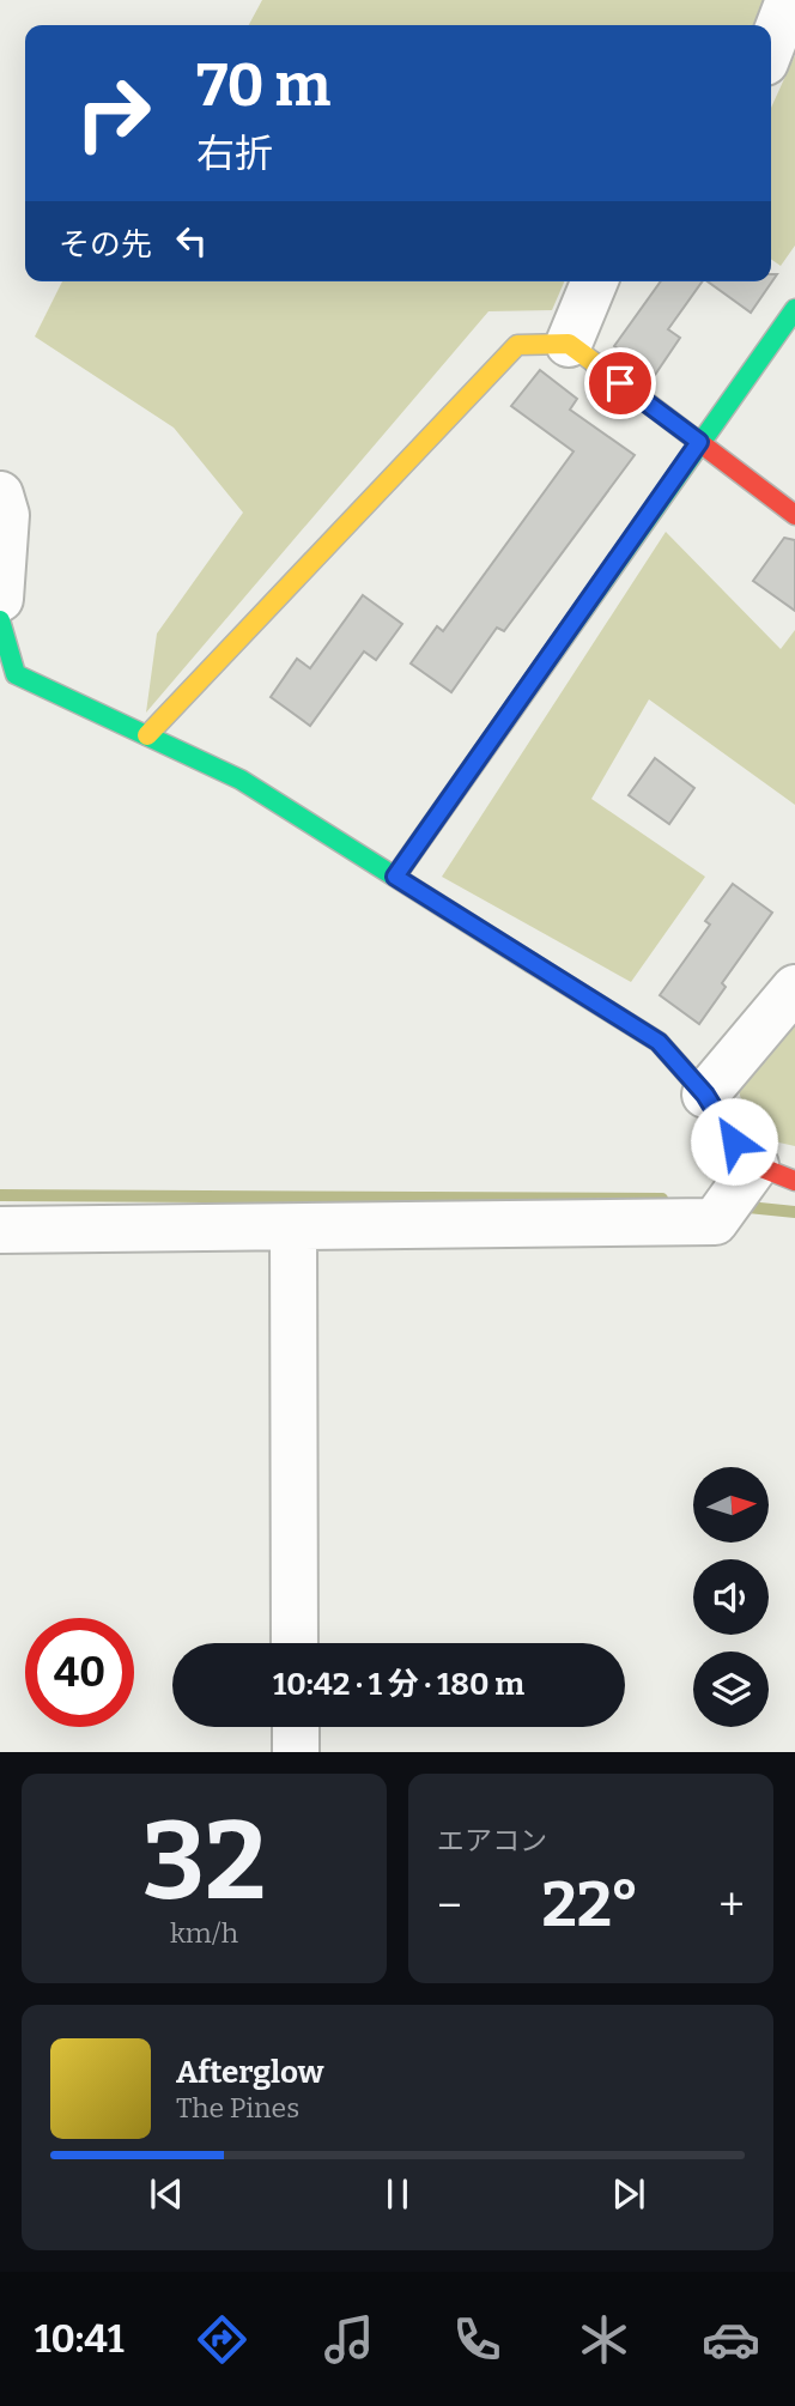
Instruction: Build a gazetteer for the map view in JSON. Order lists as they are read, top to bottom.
{
  "north": "right",
  "page": {
    "turn": ["70 m", "右折"],
    "then": "その先",
    "limit": "40",
    "trip": "10:42 · 1 分 · 180 m",
    "tile": [
      ["32", "km/h"],
      "エアコン"
    ],
    "heat": ["−", "22°", "+"],
    "song": ["Afterglow", "The Pines"],
    "tabs": "10:41"
  }
}
